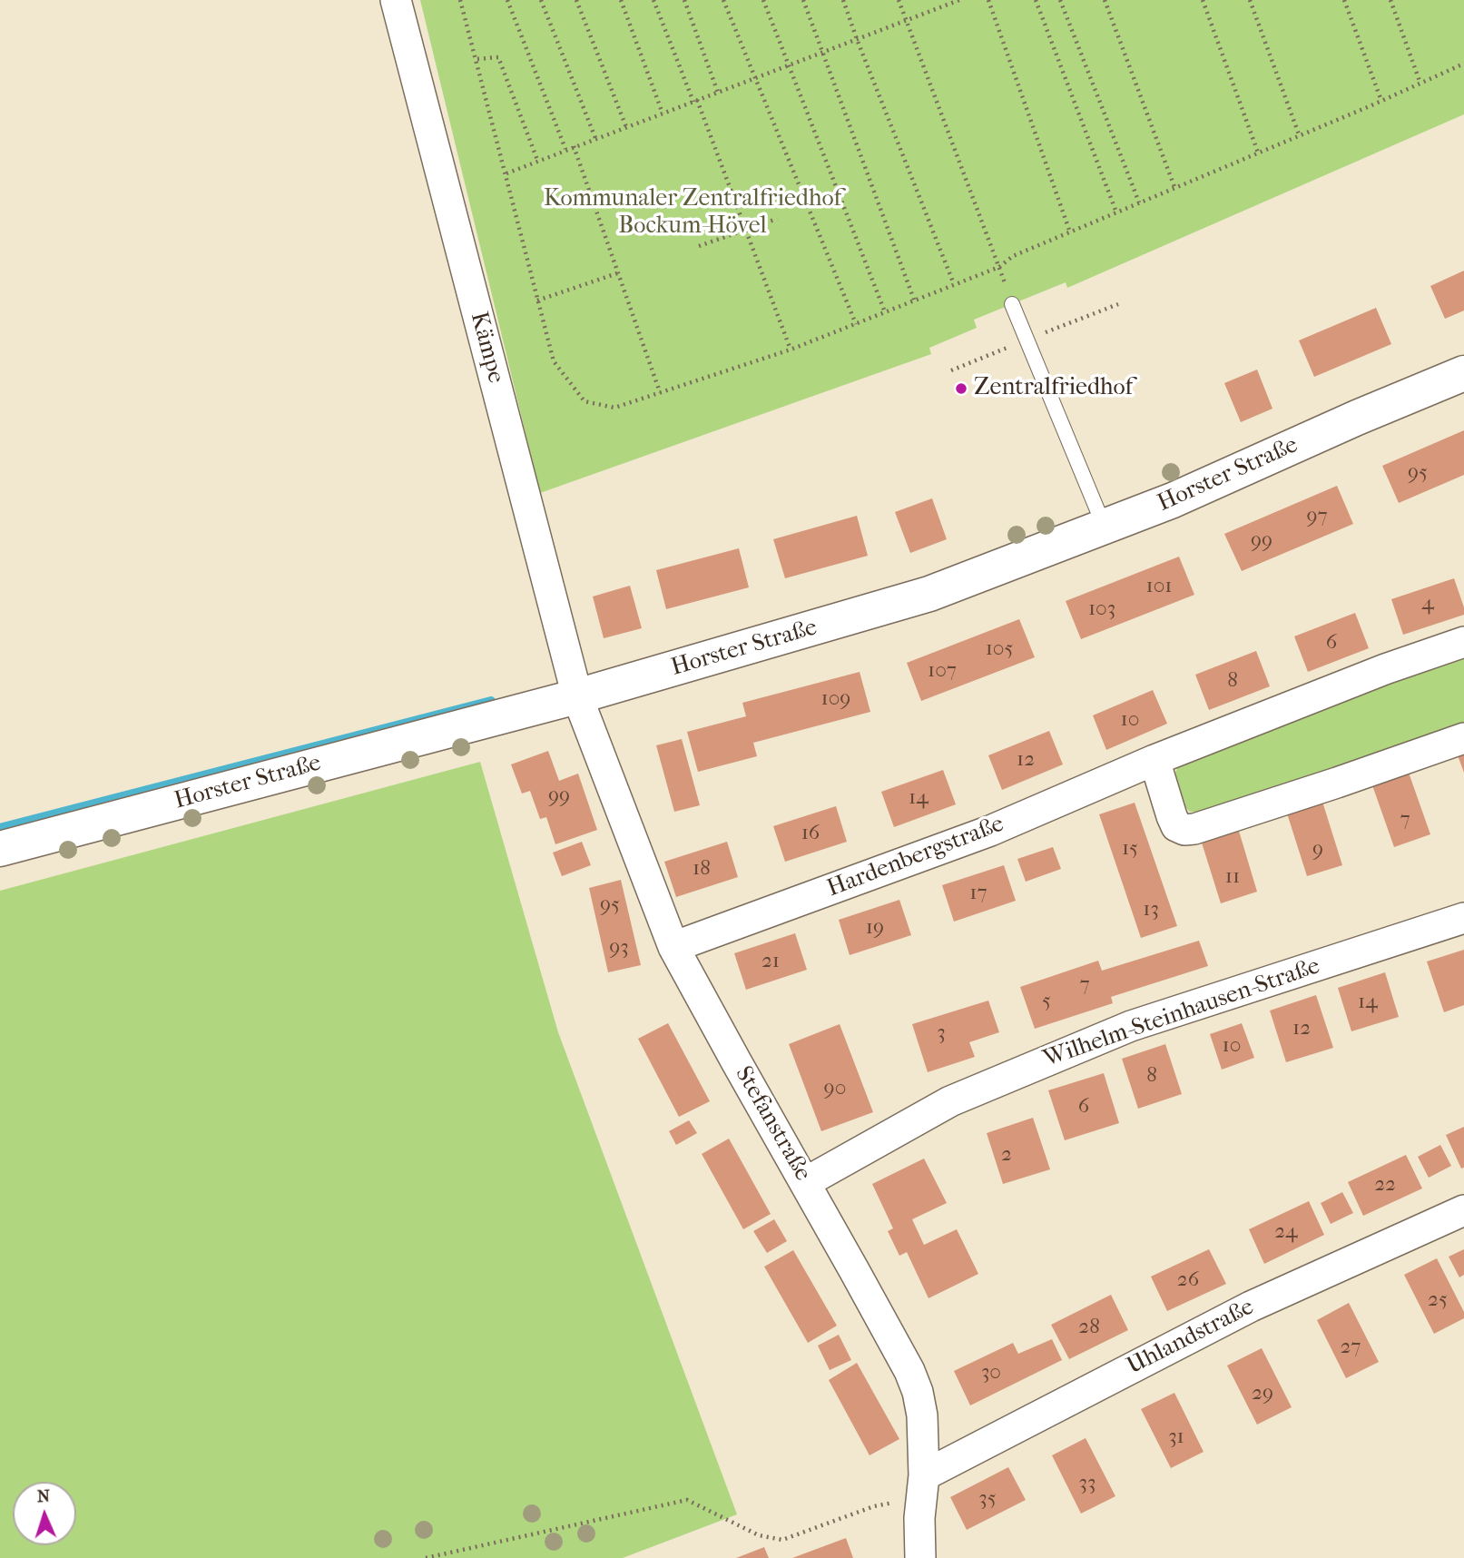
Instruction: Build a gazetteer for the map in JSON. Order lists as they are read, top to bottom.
{
  "streets": {
    "street": [
      "Kämpe",
      "Horster Straße",
      "Hardenbergstraße",
      "Wilhelm-Steinhausen-Straße",
      "Stefanstraße",
      "Uhlandstraße"
    ]
  },
  "crossings": [
    ["Kämpe", "Horster Straße"],
    ["Kämpe", "Stefanstraße"],
    ["Horster Straße", "Stefanstraße"],
    ["Hardenbergstraße", "Stefanstraße"],
    ["Wilhelm-Steinhausen-Straße", "Stefanstraße"],
    ["Stefanstraße", "Uhlandstraße"]
  ],
  "parks": ["Kommunaler Zentralfriedhof Bockum-Hövel"],
  "places": ["Zentralfriedhof"],
  "house_numbers": [
    "95",
    "97",
    "99",
    "101",
    "4",
    "103",
    "6",
    "105",
    "107",
    "8",
    "109",
    "10",
    "12",
    "99",
    "14",
    "7",
    "16",
    "15",
    "9",
    "18",
    "11",
    "17",
    "95",
    "13",
    "19",
    "93",
    "21",
    "7",
    "5",
    "14",
    "12",
    "3",
    "10",
    "8",
    "90",
    "6",
    "2",
    "22",
    "24",
    "26",
    "25",
    "28",
    "27",
    "30",
    "29",
    "31",
    "33",
    "35"
  ],
  "north": "top"
}
